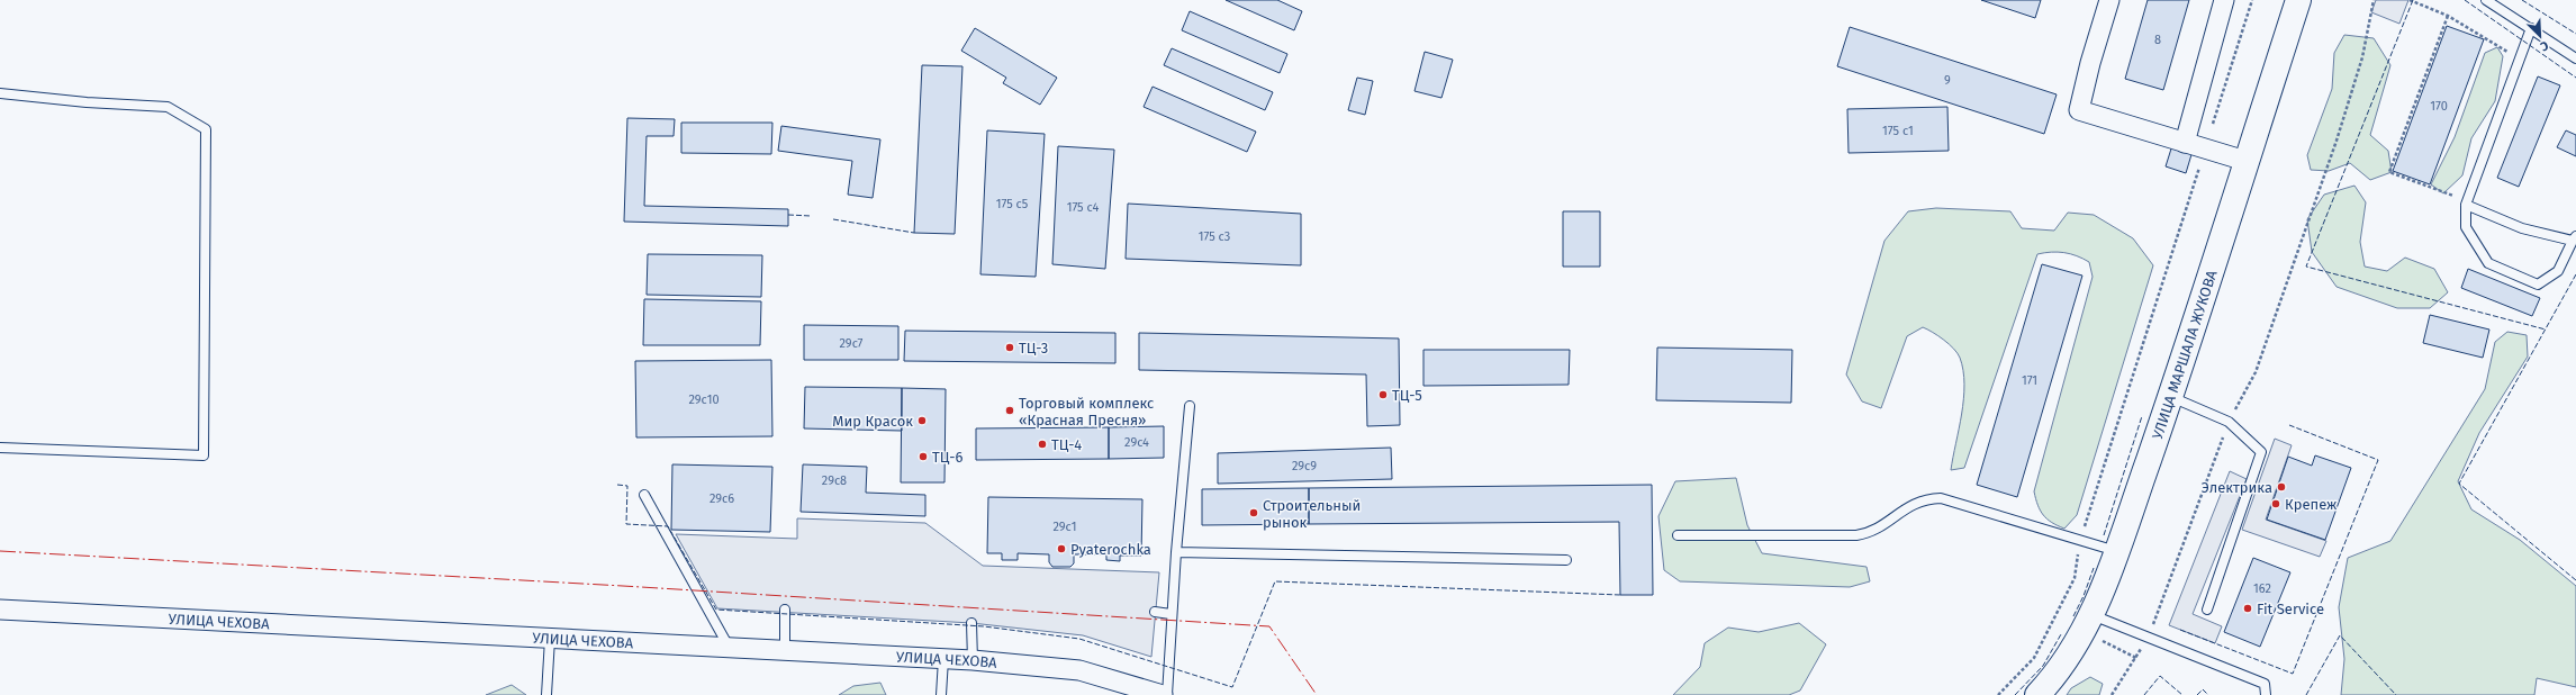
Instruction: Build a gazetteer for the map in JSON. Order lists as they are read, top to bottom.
{
  "streets": {
    "main road": ["УЛИЦА МАРШАЛА ЖУКОВА"],
    "street": ["УЛИЦА ЧЕХОВА"]
  },
  "places": [
    "ТЦ-3",
    "ТЦ-5",
    "Торговый комплекс «Красная Пресня»",
    "Мир Красок",
    "ТЦ-4",
    "ТЦ-6",
    "Электрика",
    "Крепеж",
    "Строительный рынок",
    "Pyaterochka",
    "Fit Service"
  ],
  "house_numbers": [
    "8",
    "9",
    "170",
    "175 с1",
    "175 с5",
    "175 с4",
    "175 с3",
    "29с7",
    "171",
    "29с10",
    "29с4",
    "29с9",
    "29с8",
    "29с6",
    "29с1",
    "162"
  ],
  "north": "bottom right"
}
